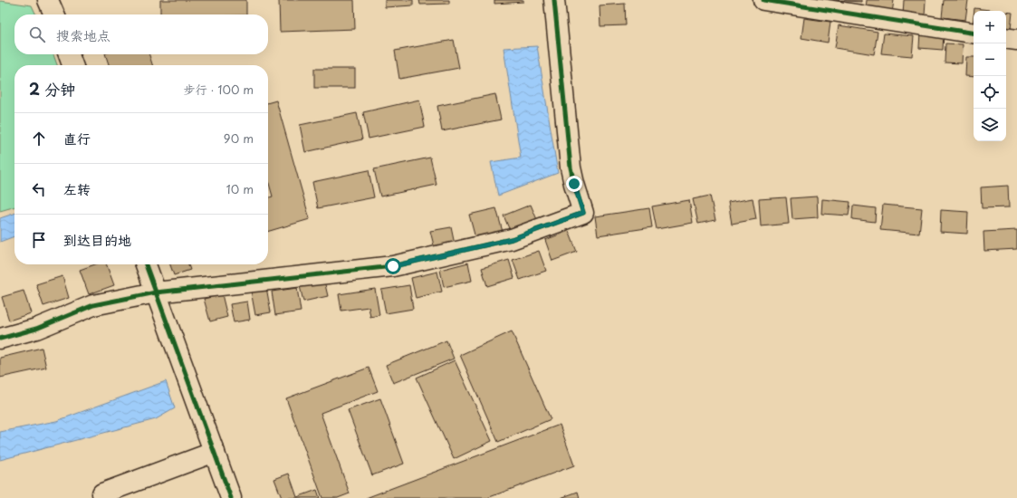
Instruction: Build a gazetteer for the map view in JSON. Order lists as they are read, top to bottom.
{
  "page": {
    "map_buttons": ["+", "−"],
    "search": "搜索地点",
    "heading": ["2 分钟", "步行 · 100 m"],
    "list": [
      ["直行", "90 m"],
      ["左转", "10 m"],
      "到达目的地"
    ]
  }
}
